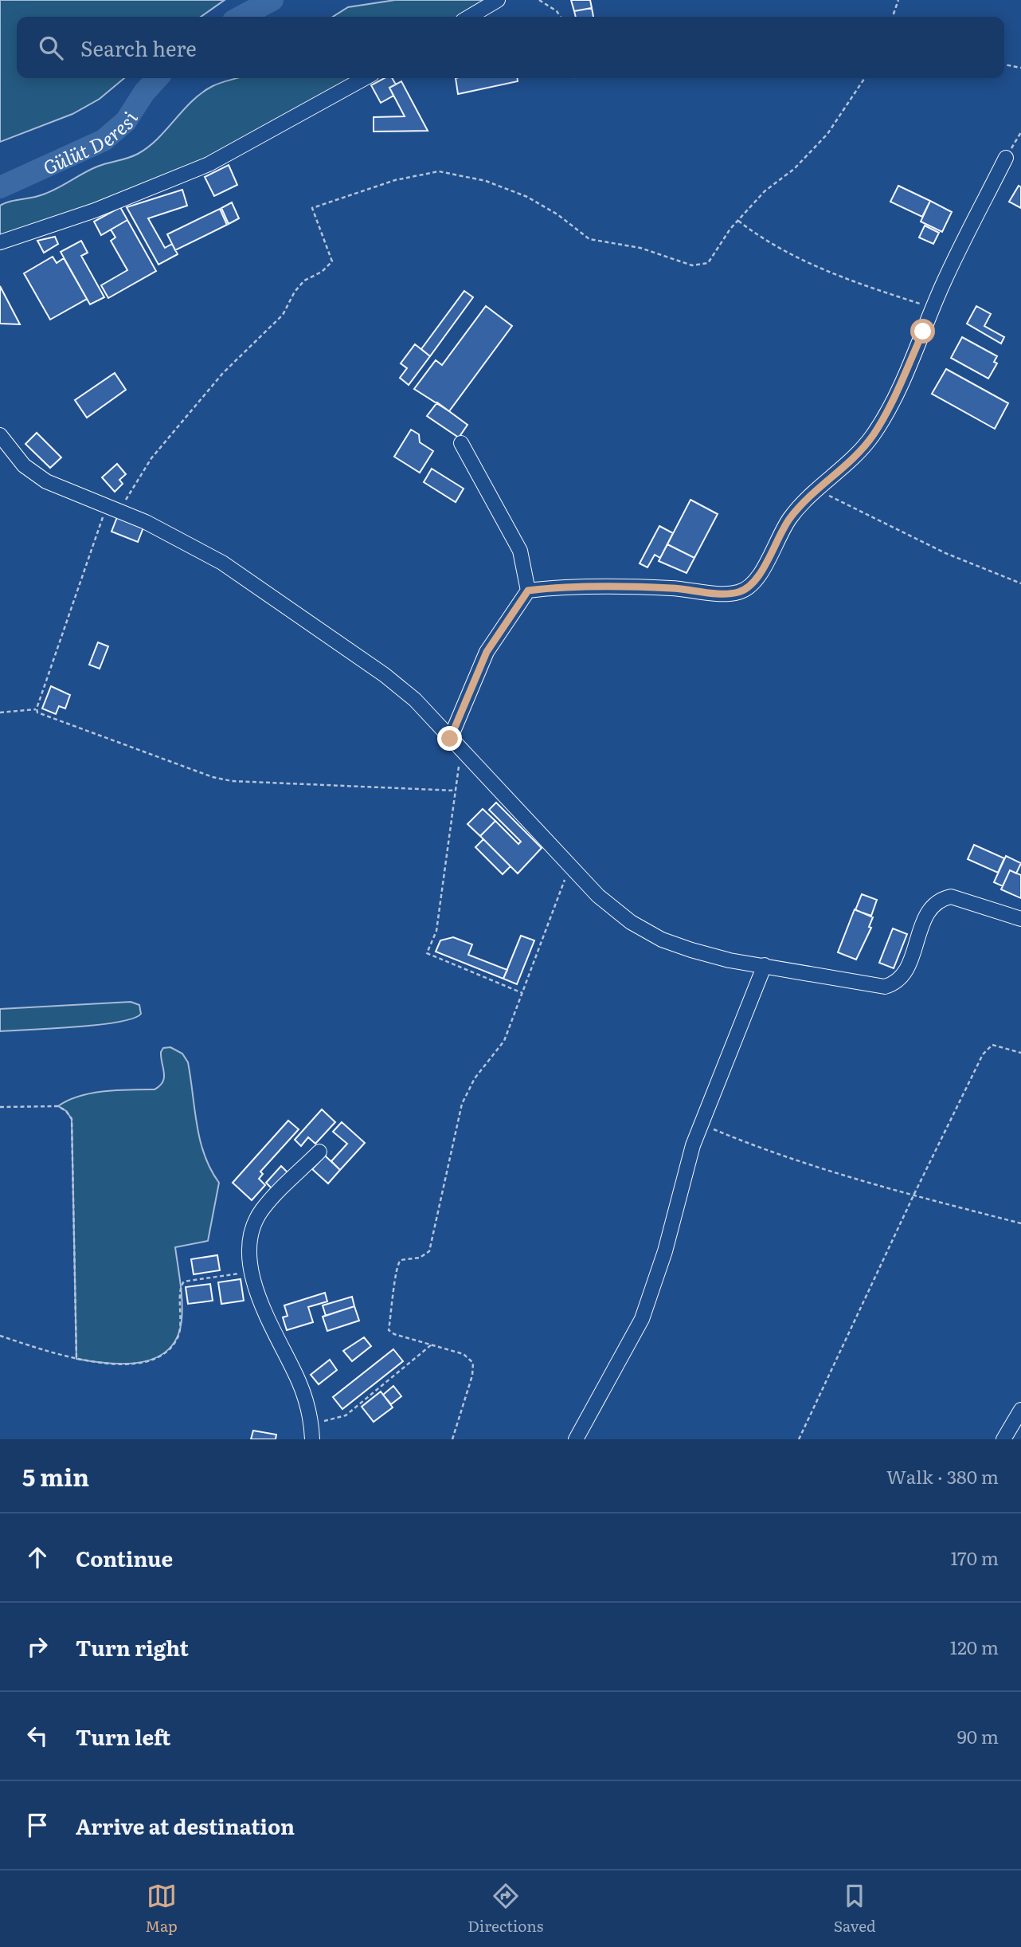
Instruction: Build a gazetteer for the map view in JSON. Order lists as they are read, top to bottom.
{
  "water": ["Gülüt Deresi"],
  "page": {
    "search": "Search here",
    "heading": ["5 min", "Walk · 380 m"],
    "list": [
      ["Continue", "170 m"],
      ["Turn right", "120 m"],
      ["Turn left", "90 m"],
      "Arrive at destination"
    ],
    "nav": ["Map", "Directions", "Saved"]
  }
}
